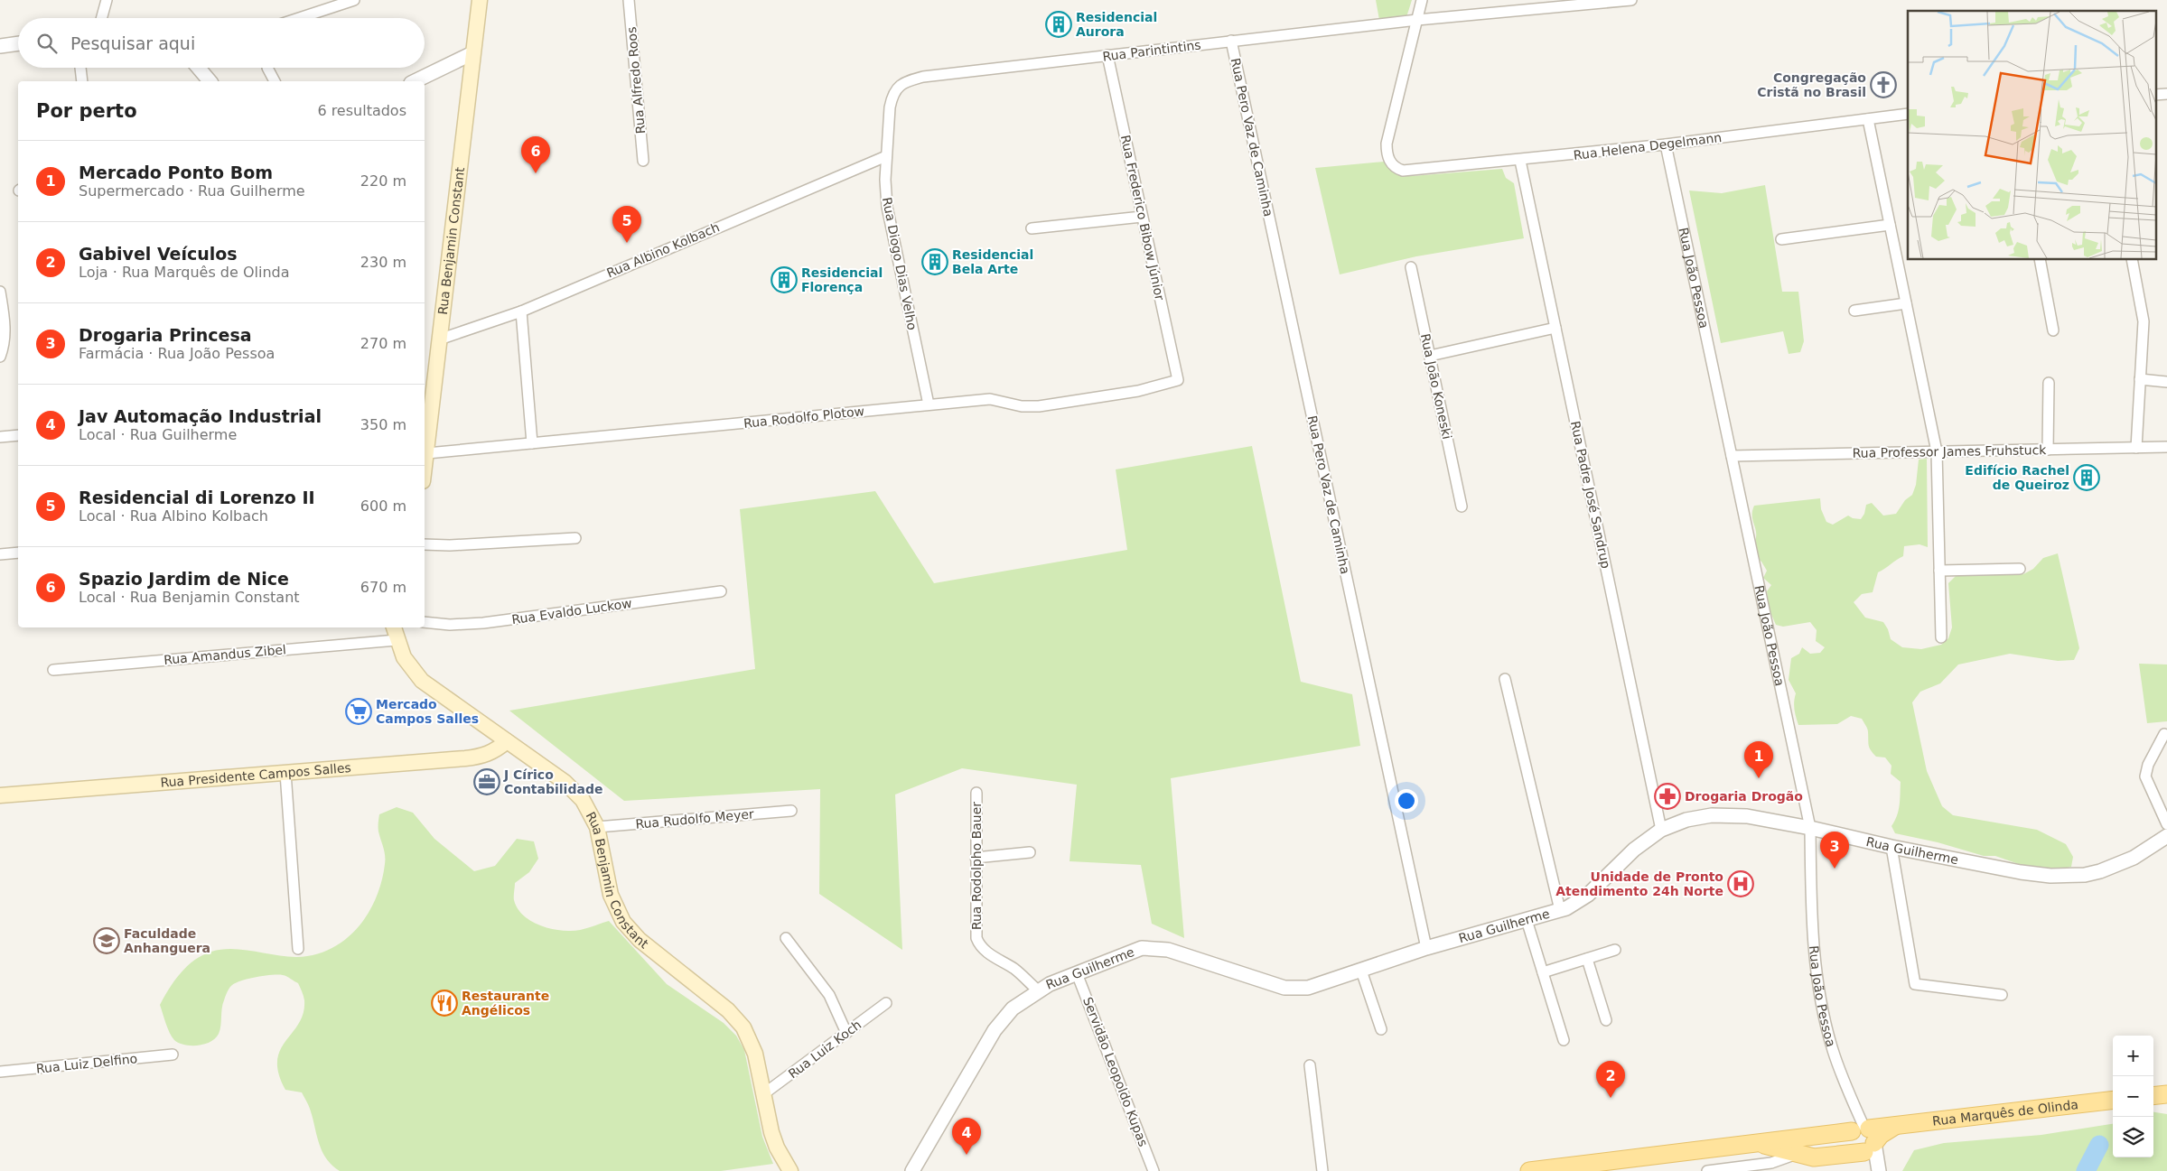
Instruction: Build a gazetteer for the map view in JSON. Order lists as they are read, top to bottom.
{
  "streets": {
    "main road": ["Rua Benjamin Constant", "Rua Presidente Campos Salles", "Rua Marquês de Olinda"],
    "street": [
      "Rua Parintintins",
      "Rua Alfredo Roos",
      "Rua Pero Vaz de Caminha",
      "Rua Helena Degelmann",
      "Rua Frederico Bibow Júnior",
      "Rua Albino Kolbach",
      "Rua Diogo Dias Velho",
      "Rua João Pessoa",
      "Rua João Koneski",
      "Rua Rodolfo Plotow",
      "Rua Professor James Fruhstuck",
      "Rua Padre José Sandrup",
      "Rua Evaldo Luckow",
      "Rua Amandus Zibel",
      "Rua Rudolfo Meyer",
      "Rua Guilherme",
      "Rua Rodolpho Bauer",
      "Rua Luiz Koch",
      "Rua Luiz Delfino",
      "Servidão Leopoldo Kupas"
    ]
  },
  "crossings": [
    ["Rua Parintintins", "Rua Pero Vaz de Caminha"],
    ["Rua Parintintins", "Rua Helena Degelmann"],
    ["Rua Parintintins", "Rua Frederico Bibow Júnior"],
    ["Rua Parintintins", "Rua Diogo Dias Velho"],
    ["Rua Pero Vaz de Caminha", "Rua Guilherme"],
    ["Rua Helena Degelmann", "Rua João Pessoa"],
    ["Rua Helena Degelmann", "Rua Padre José Sandrup"],
    ["Rua Frederico Bibow Júnior", "Rua Rodolfo Plotow"],
    ["Rua Benjamin Constant", "Rua Albino Kolbach"],
    ["Rua Benjamin Constant", "Rua Rodolfo Plotow"],
    ["Rua Benjamin Constant", "Rua Amandus Zibel"],
    ["Rua Benjamin Constant", "Rua Presidente Campos Salles"],
    ["Rua Benjamin Constant", "Rua Rudolfo Meyer"],
    ["Rua Benjamin Constant", "Rua Luiz Koch"],
    ["Rua Albino Kolbach", "Rua Diogo Dias Velho"],
    ["Rua Diogo Dias Velho", "Rua Rodolfo Plotow"],
    ["Rua João Pessoa", "Rua Professor James Fruhstuck"],
    ["Rua João Pessoa", "Rua Guilherme"],
    ["Rua João Pessoa", "Rua Marquês de Olinda"],
    ["Rua Padre José Sandrup", "Rua Guilherme"],
    ["Rua Guilherme", "Rua Rodolpho Bauer"],
    ["Rua Guilherme", "Servidão Leopoldo Kupas"]
  ],
  "places": {
    "building": [
      "Residencial Aurora",
      "Residencial Bela Arte",
      "Residencial Florença",
      "Edifício Rachel de Queiroz"
    ],
    "church": ["Congregação Cristã no Brasil"],
    "supermarket": ["Mercado Campos Salles"],
    "office": ["J Círico Contabilidade"],
    "pharmacy": ["Drogaria Drogão"],
    "hospital": ["Unidade de Pronto Atendimento 24h Norte"],
    "school or university": ["Faculdade Anhanguera"],
    "restaurant": ["Restaurante Angélicos"]
  },
  "page": {
    "search": "Pesquisar aqui",
    "heading": ["Por perto", "6 resultados"],
    "pins": [
      "6",
      "5",
      "1",
      "3",
      "2",
      "4"
    ],
    "list": [
      {
        "mark": "1",
        "name": "Mercado Ponto Bom",
        "note": "Supermercado · Rua Guilherme",
        "value": "220 m"
      },
      {
        "mark": "2",
        "name": "Gabivel Veículos",
        "note": "Loja · Rua Marquês de Olinda",
        "value": "230 m"
      },
      {
        "mark": "3",
        "name": "Drogaria Princesa",
        "note": "Farmácia · Rua João Pessoa",
        "value": "270 m"
      },
      {
        "mark": "4",
        "name": "Jav Automação Industrial",
        "note": "Local · Rua Guilherme",
        "value": "350 m"
      },
      {
        "mark": "5",
        "name": "Residencial di Lorenzo II",
        "note": "Local · Rua Albino Kolbach",
        "value": "600 m"
      },
      {
        "mark": "6",
        "name": "Spazio Jardim de Nice",
        "note": "Local · Rua Benjamin Constant",
        "value": "670 m"
      }
    ],
    "map_buttons": ["+", "−"]
  }
}
